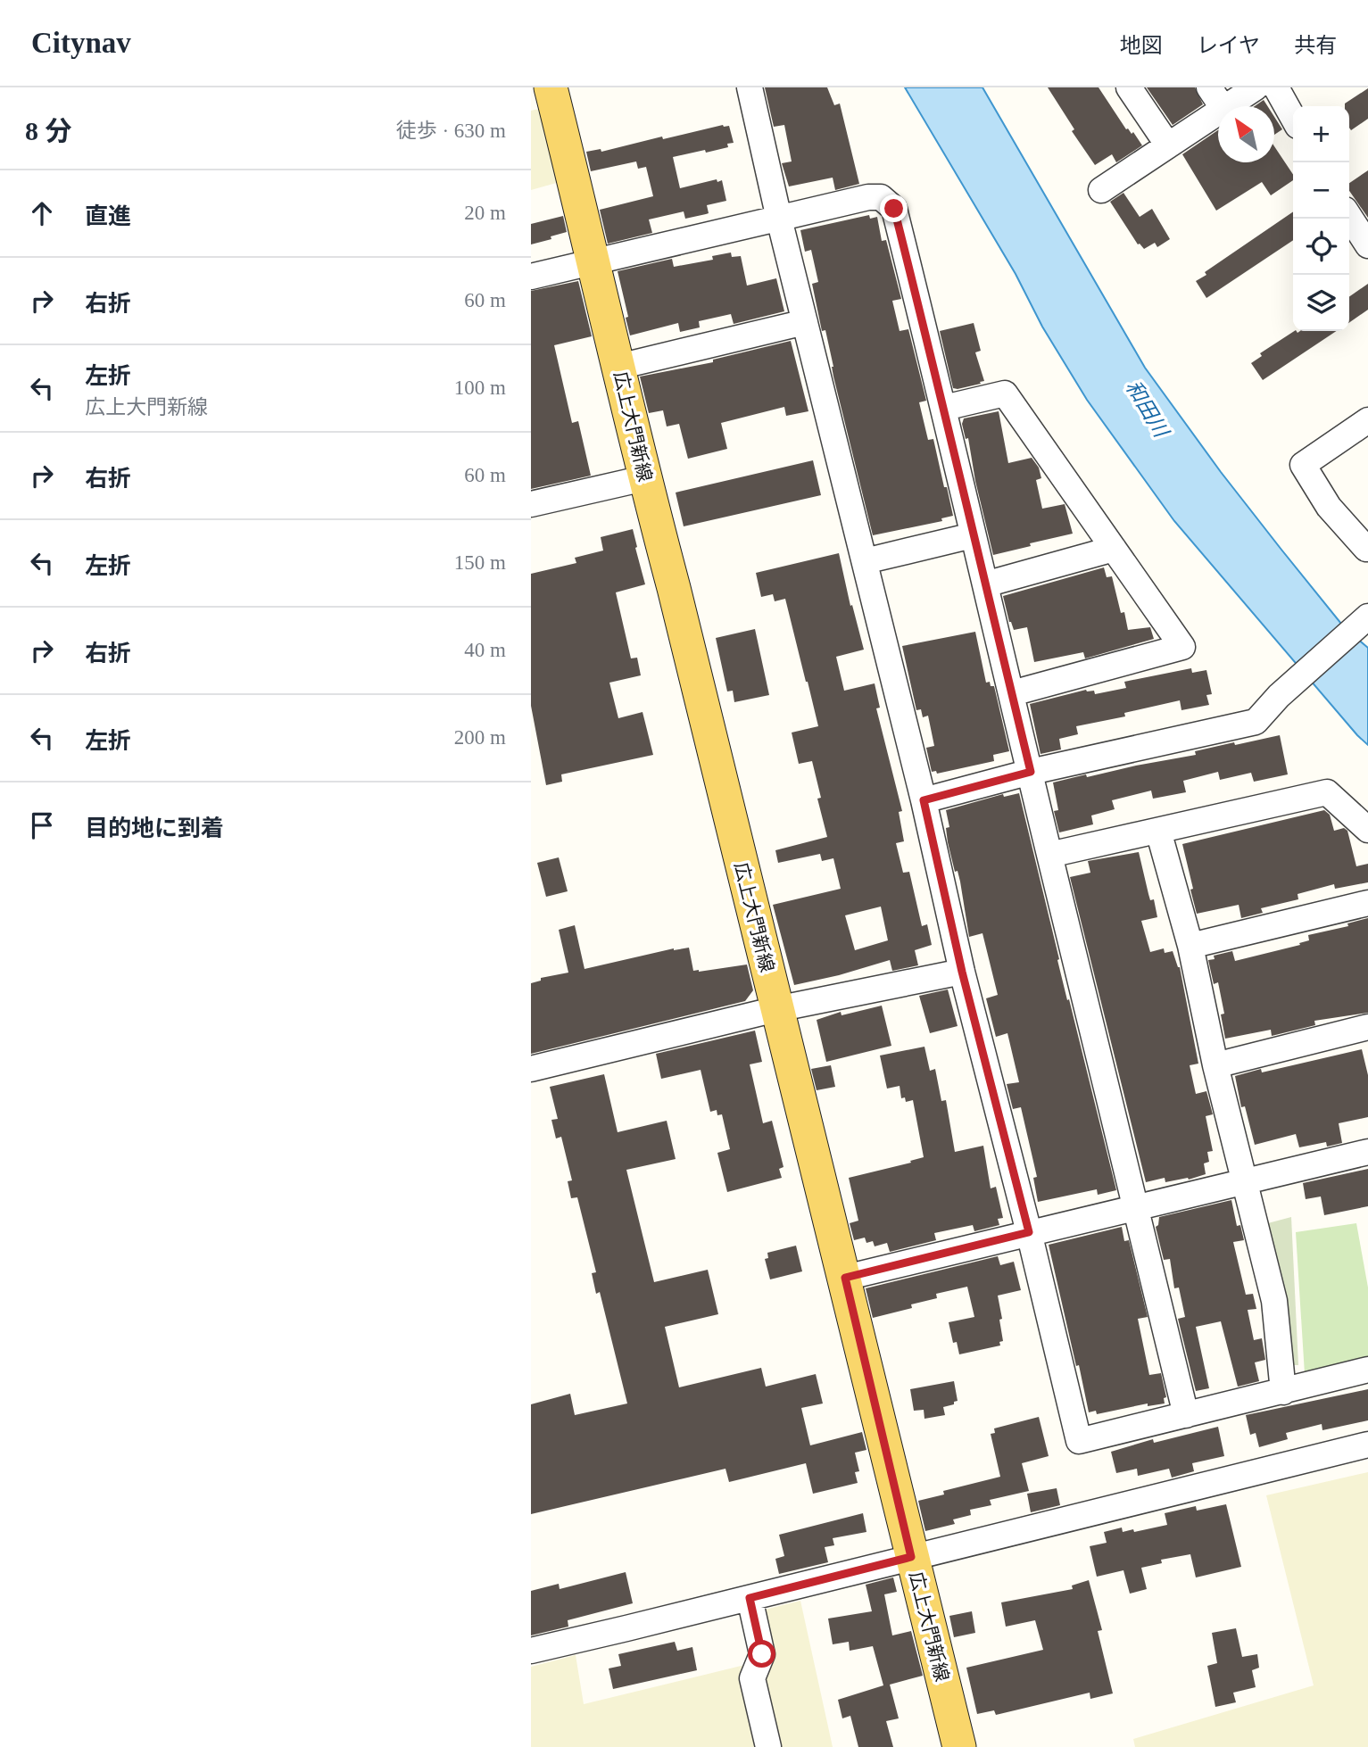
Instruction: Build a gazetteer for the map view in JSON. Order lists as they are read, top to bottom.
{
  "streets": {
    "main road": ["広上大門新線"]
  },
  "water": ["和田川"],
  "north": "top left",
  "page": {
    "header": "Citynav",
    "nav": ["地図", "レイヤ", "共有"],
    "heading": ["8 分", "徒歩 · 630 m"],
    "map_buttons": ["+", "−"],
    "list": [
      ["直進", "20 m"],
      ["右折", "60 m"],
      ["左折", "広上大門新線", "100 m"],
      ["右折", "60 m"],
      ["左折", "150 m"],
      ["右折", "40 m"],
      ["左折", "200 m"],
      "目的地に到着"
    ]
  }
}
